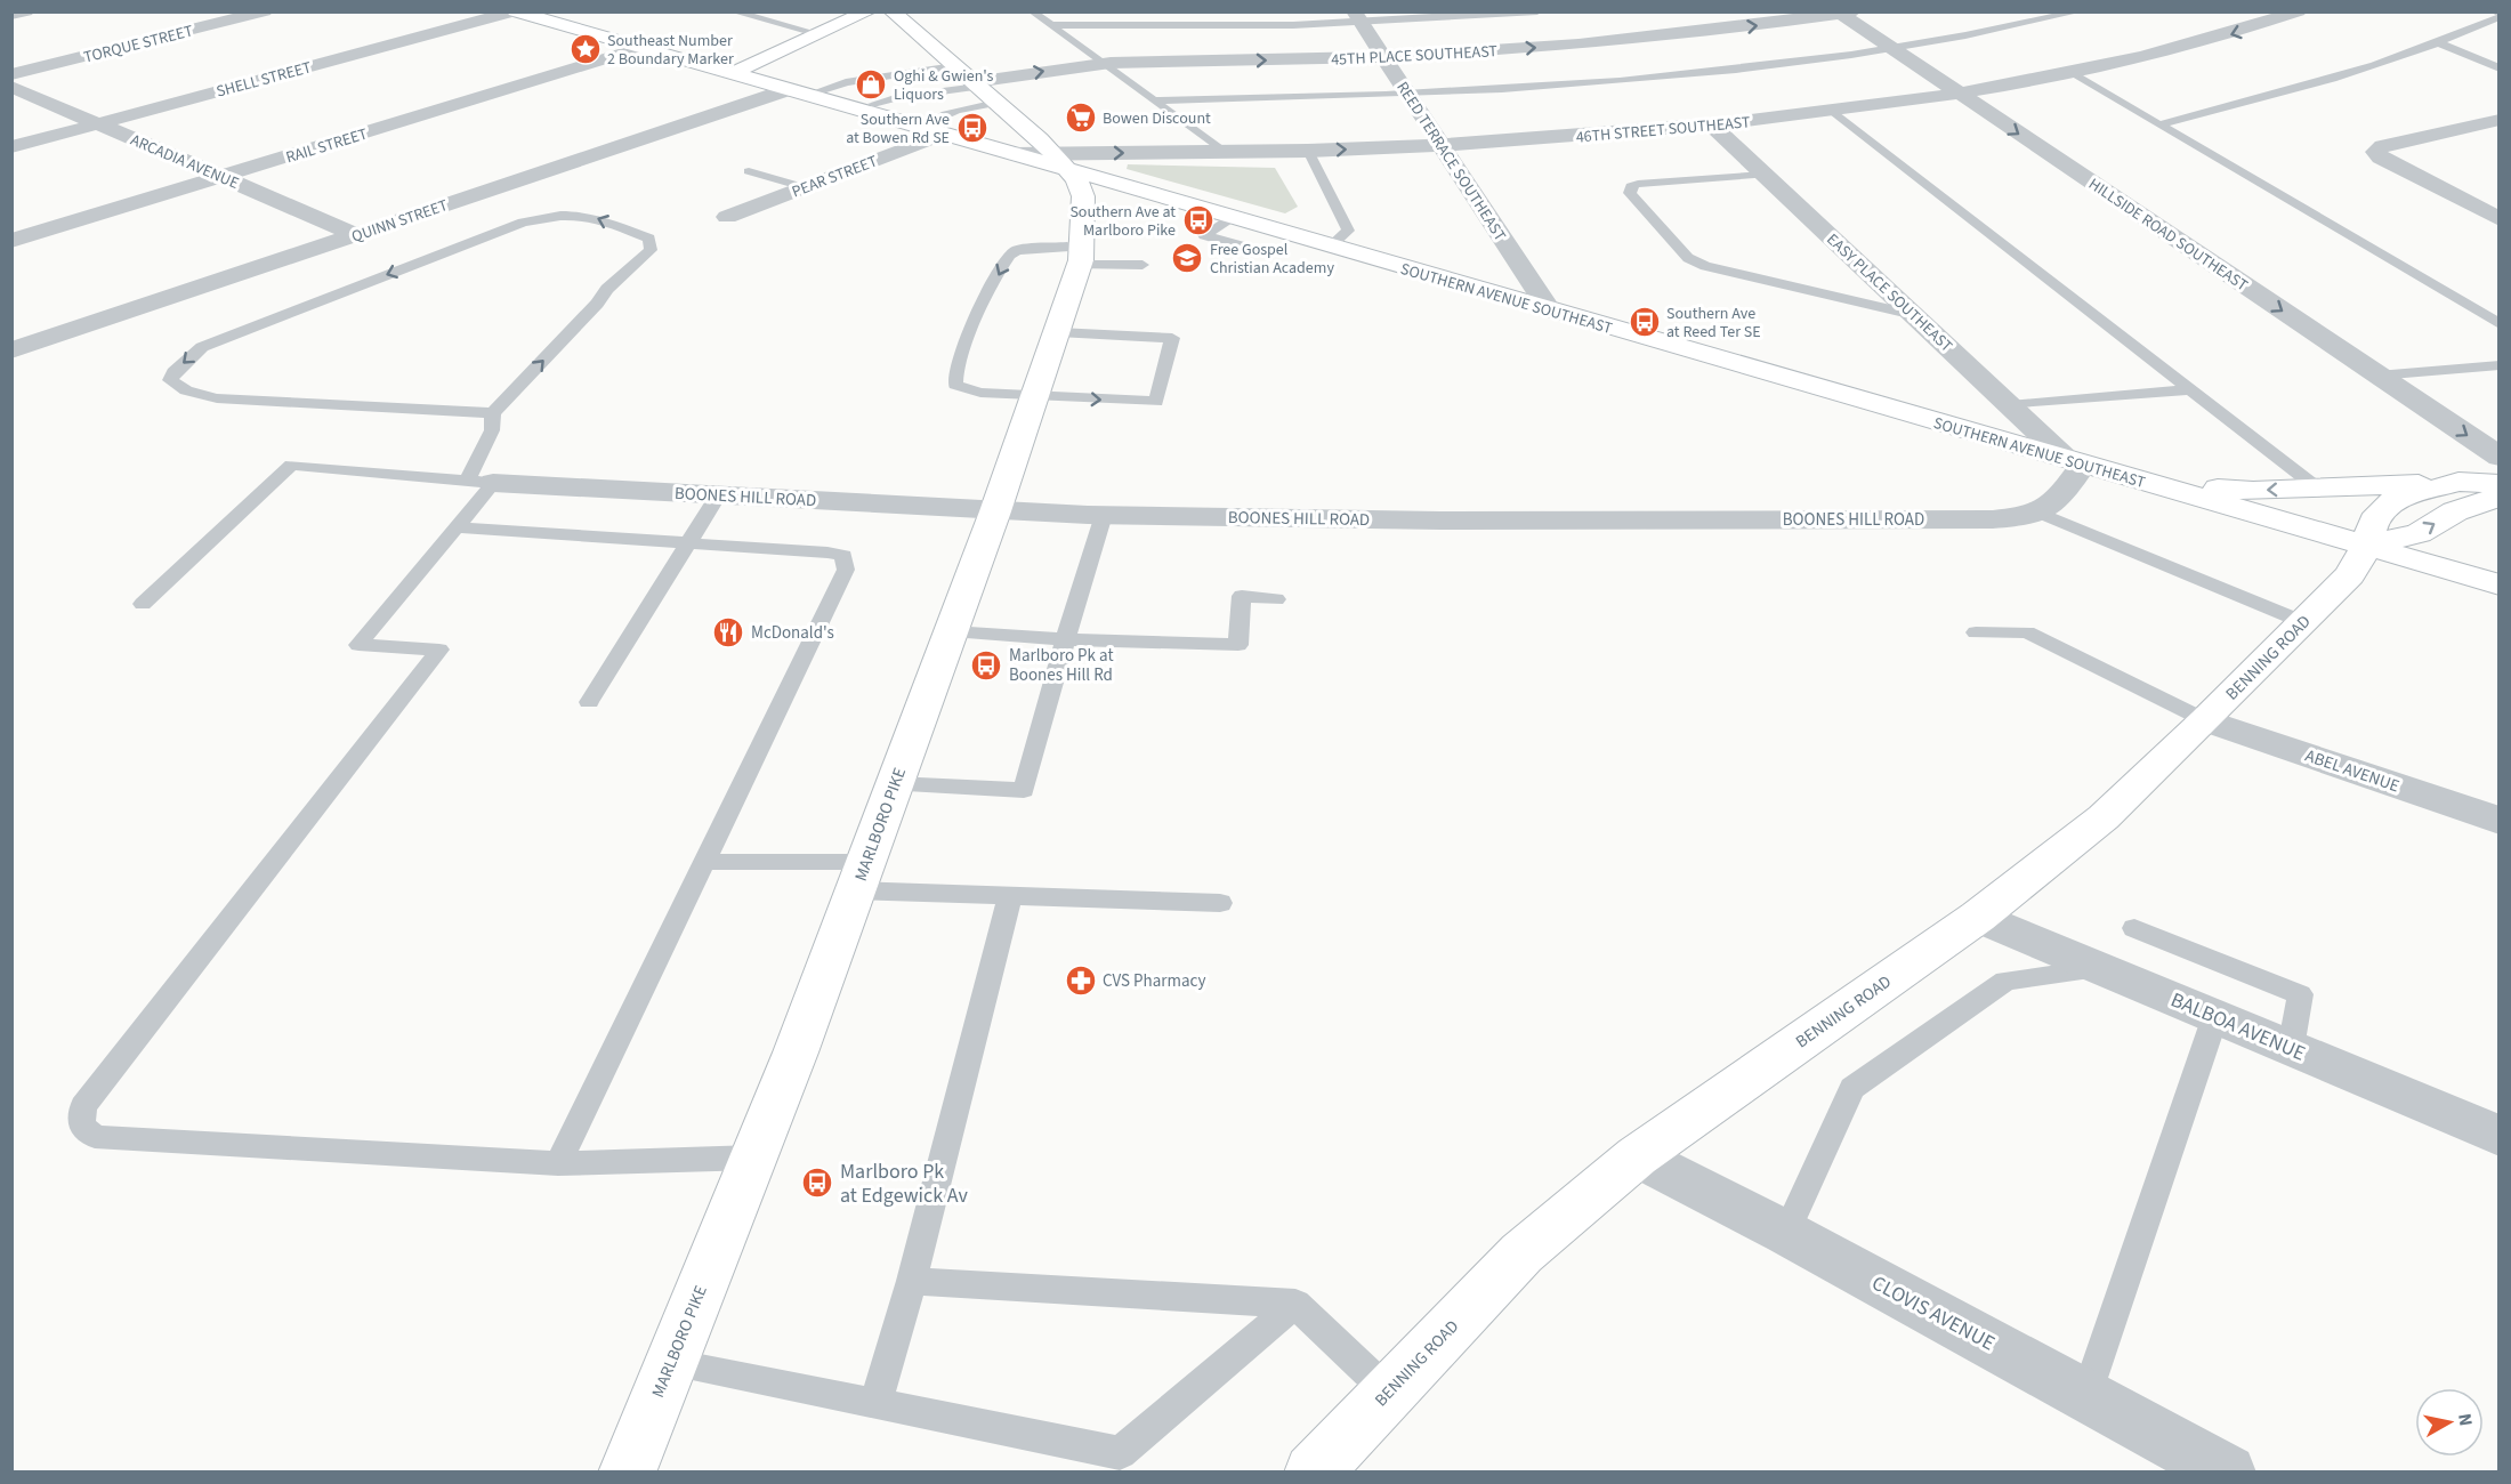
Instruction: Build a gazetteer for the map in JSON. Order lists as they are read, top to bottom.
{
  "streets": {
    "main road": ["SOUTHERN AVENUE SOUTHEAST", "BENNING ROAD", "MARLBORO PIKE"],
    "street": [
      "TORQUE STREET",
      "45TH PLACE SOUTHEAST",
      "SHELL STREET",
      "46TH STREET SOUTHEAST",
      "RAIL STREET",
      "ARCADIA AVENUE",
      "REED TERRACE SOUTHEAST",
      "PEAR STREET",
      "QUINN STREET",
      "HILLSIDE ROAD SOUTHEAST",
      "EASY PLACE SOUTHEAST",
      "BOONES HILL ROAD",
      "ABEL AVENUE",
      "BALBOA AVENUE",
      "CLOVIS AVENUE"
    ]
  },
  "crossings": [
    ["45TH PLACE SOUTHEAST", "REED TERRACE SOUTHEAST"],
    ["45TH PLACE SOUTHEAST", "HILLSIDE ROAD SOUTHEAST"],
    ["SHELL STREET", "ARCADIA AVENUE"],
    ["SHELL STREET", "SOUTHERN AVENUE SOUTHEAST"],
    ["46TH STREET SOUTHEAST", "REED TERRACE SOUTHEAST"],
    ["46TH STREET SOUTHEAST", "HILLSIDE ROAD SOUTHEAST"],
    ["46TH STREET SOUTHEAST", "EASY PLACE SOUTHEAST"],
    ["46TH STREET SOUTHEAST", "SOUTHERN AVENUE SOUTHEAST"],
    ["46TH STREET SOUTHEAST", "MARLBORO PIKE"],
    ["RAIL STREET", "ARCADIA AVENUE"],
    ["RAIL STREET", "SOUTHERN AVENUE SOUTHEAST"],
    ["ARCADIA AVENUE", "QUINN STREET"],
    ["REED TERRACE SOUTHEAST", "SOUTHERN AVENUE SOUTHEAST"],
    ["PEAR STREET", "SOUTHERN AVENUE SOUTHEAST"],
    ["QUINN STREET", "SOUTHERN AVENUE SOUTHEAST"],
    ["EASY PLACE SOUTHEAST", "SOUTHERN AVENUE SOUTHEAST"],
    ["EASY PLACE SOUTHEAST", "BOONES HILL ROAD"],
    ["SOUTHERN AVENUE SOUTHEAST", "BOONES HILL ROAD"],
    ["SOUTHERN AVENUE SOUTHEAST", "BENNING ROAD"],
    ["SOUTHERN AVENUE SOUTHEAST", "MARLBORO PIKE"],
    ["BOONES HILL ROAD", "MARLBORO PIKE"],
    ["BENNING ROAD", "ABEL AVENUE"],
    ["BENNING ROAD", "BALBOA AVENUE"],
    ["BENNING ROAD", "CLOVIS AVENUE"]
  ],
  "one_way": ["45TH PLACE SOUTHEAST", "HILLSIDE ROAD SOUTHEAST"],
  "places": {
    "place": ["Southeast Number 2 Boundary Marker"],
    "shop": ["Oghi & Gwien's Liquors"],
    "supermarket": ["Bowen Discount"],
    "bus stop": [
      "Southern Ave at Bowen Rd SE",
      "Southern Ave at Marlboro Pike",
      "Southern Ave at Reed Ter SE",
      "Marlboro Pk at Boones Hill Rd",
      "Marlboro Pk at Edgewick Av"
    ],
    "school or university": ["Free Gospel Christian Academy"],
    "restaurant": ["McDonald's"],
    "pharmacy": ["CVS Pharmacy"]
  },
  "north": "right"
}
